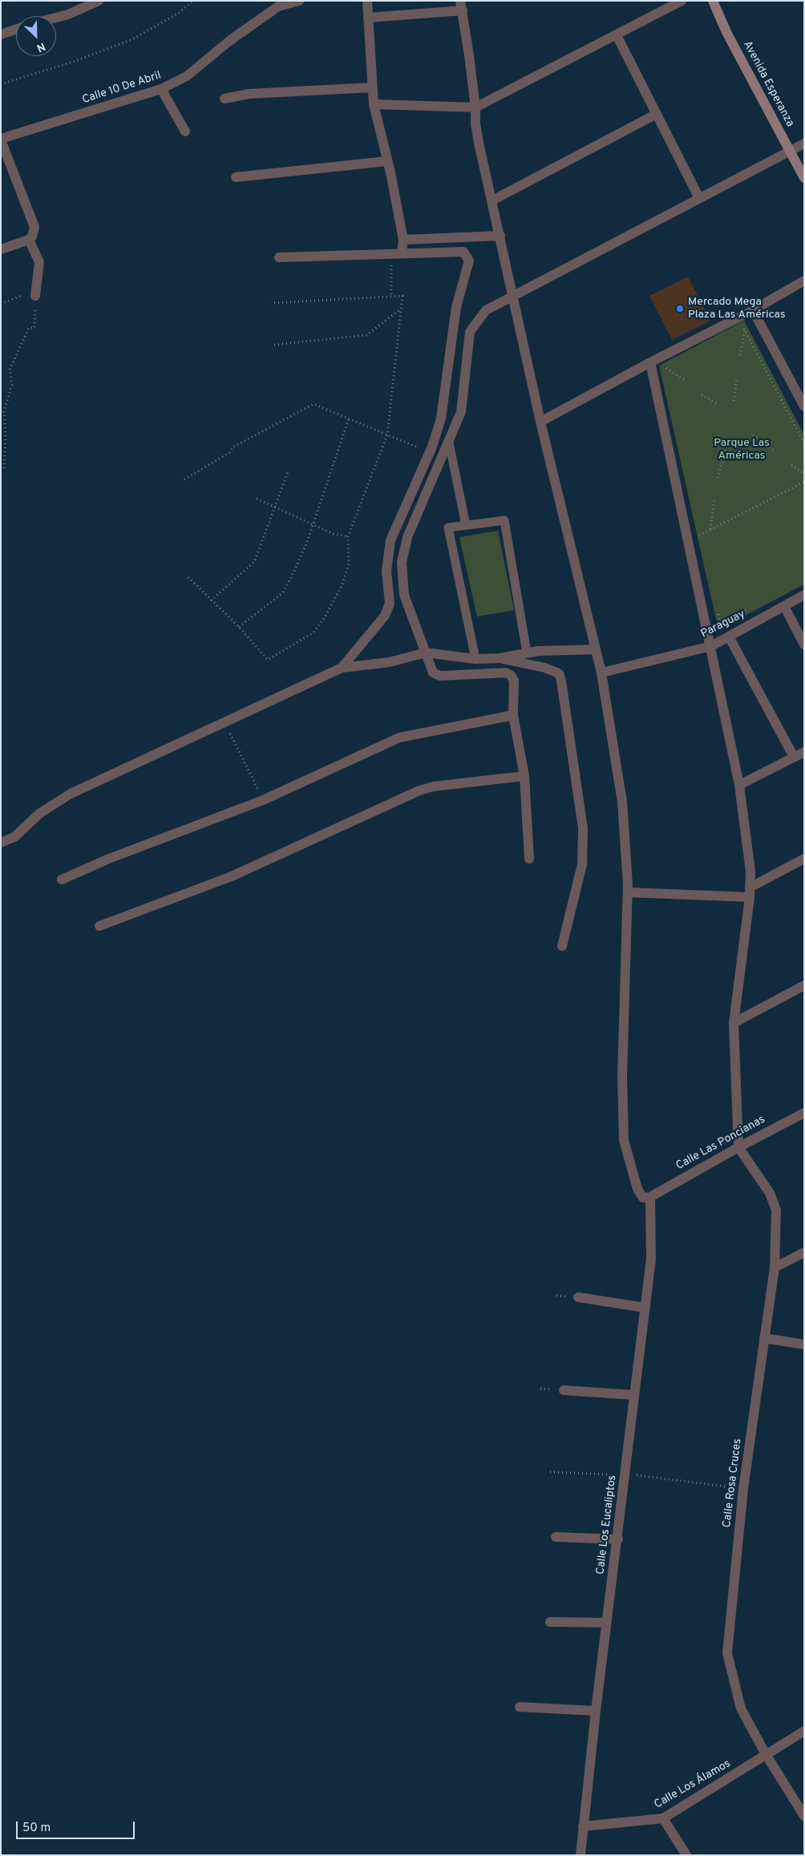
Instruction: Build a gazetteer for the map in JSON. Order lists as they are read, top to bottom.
{
  "streets": {
    "street": [
      "Avenida Esperanza",
      "Calle 10 De Abril",
      "Paraguay",
      "Calle Las Poncianas",
      "Calle Rosa Cruces",
      "Calle Los Eucaliptos",
      "Calle Los Álamos"
    ]
  },
  "crossings": [
    ["Calle Las Poncianas", "Calle Rosa Cruces"],
    ["Calle Las Poncianas", "Calle Los Eucaliptos"],
    ["Calle Rosa Cruces", "Calle Los Álamos"],
    ["Calle Los Eucaliptos", "Calle Los Álamos"]
  ],
  "parks": ["Parque Las Américas"],
  "places": ["Mercado Mega Plaza Las Américas"],
  "scale_bar": "50 m",
  "north": "bottom right"
}
